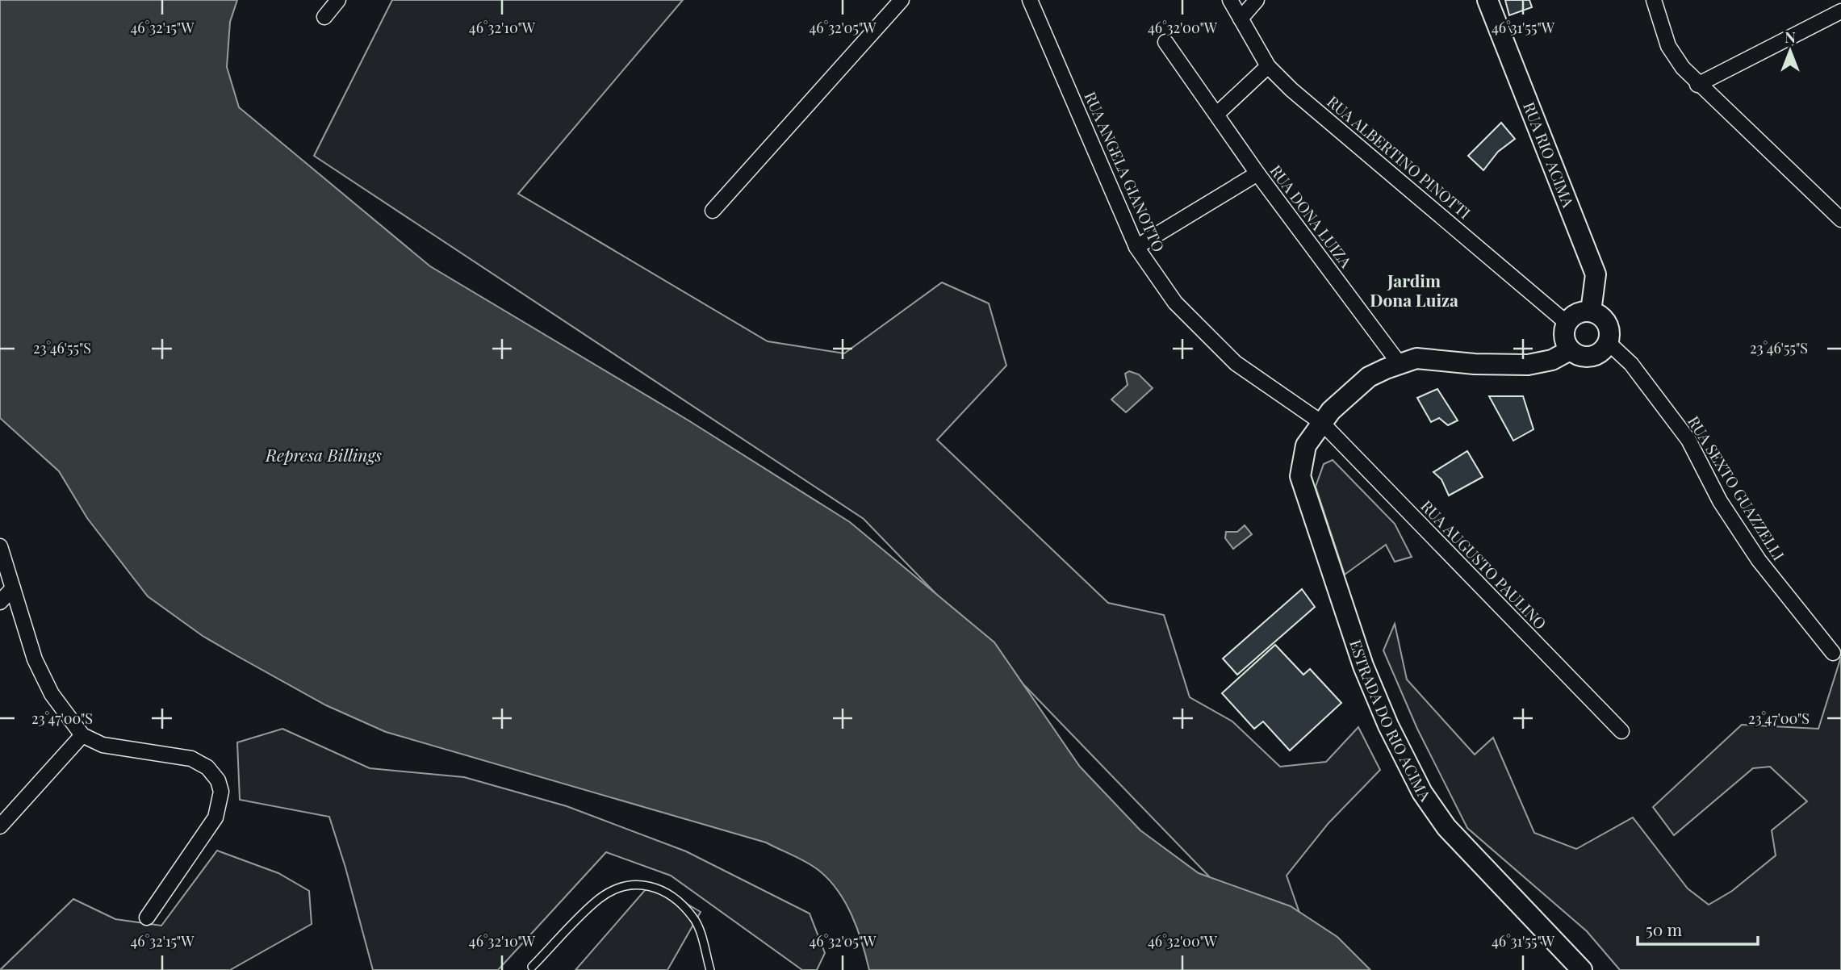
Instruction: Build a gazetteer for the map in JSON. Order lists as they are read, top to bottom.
{
  "streets": {
    "main road": ["RUA RIO ACIMA", "ESTRADA DO RIO ACIMA"],
    "street": [
      "RUA ALBERTINO PINOTTI",
      "RUA ANGELA GIANOTTO",
      "RUA DONA LUIZA",
      "RUA SEXTO GUAZZELLI",
      "RUA AUGUSTO PAULINO"
    ]
  },
  "crossings": [
    ["RUA RIO ACIMA", "RUA ALBERTINO PINOTTI"],
    ["RUA RIO ACIMA", "RUA SEXTO GUAZZELLI"],
    ["RUA ALBERTINO PINOTTI", "RUA SEXTO GUAZZELLI"],
    ["RUA ANGELA GIANOTTO", "RUA AUGUSTO PAULINO"],
    ["RUA ANGELA GIANOTTO", "ESTRADA DO RIO ACIMA"],
    ["RUA AUGUSTO PAULINO", "ESTRADA DO RIO ACIMA"]
  ],
  "districts": ["Jardim Dona Luiza"],
  "water": ["Represa Billings"],
  "scale_bar": "50 m",
  "north": "top",
  "coordinates": [
    "46°32'15\"W",
    "46°32'10\"W",
    "46°32'05\"W",
    "46°32'00\"W",
    "46°31'55\"W",
    "23°46'55\"S",
    "23°47'00\"S"
  ]
}
